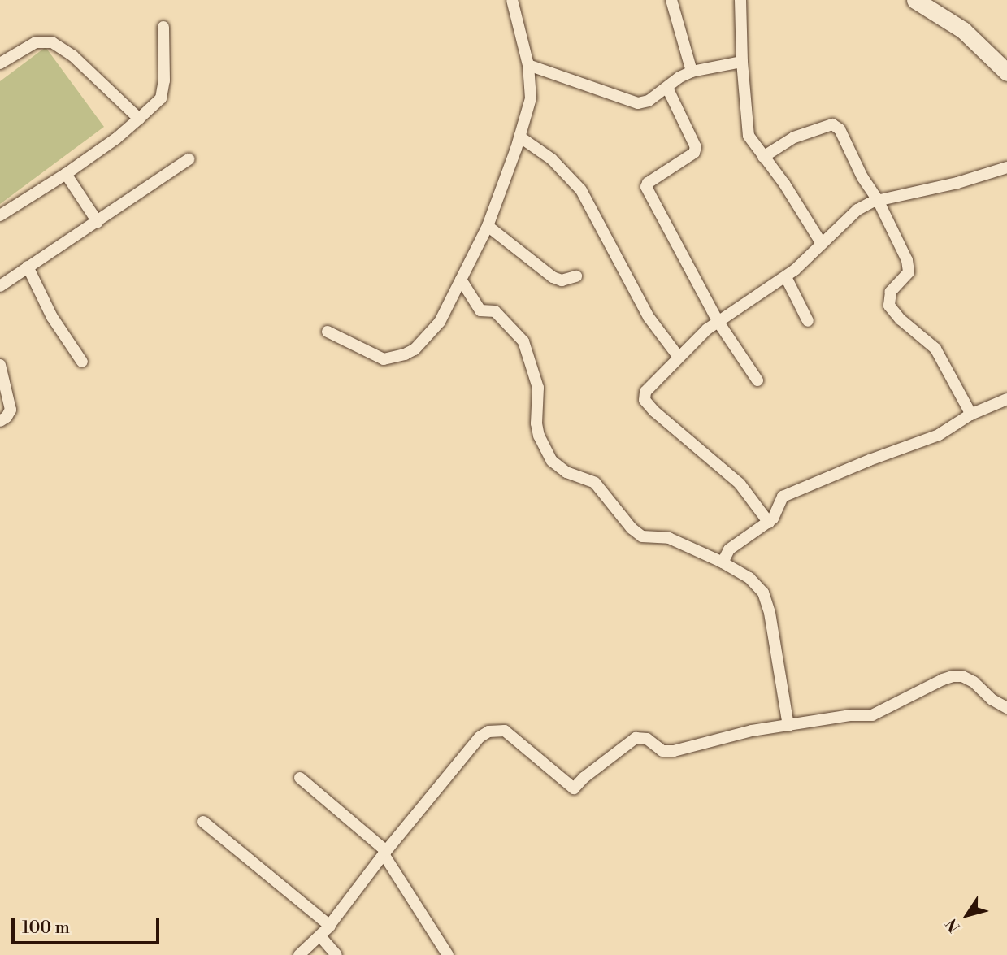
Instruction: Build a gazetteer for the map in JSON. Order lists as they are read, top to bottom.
{
  "scale_bar": "100 m",
  "north": "bottom left"
}
